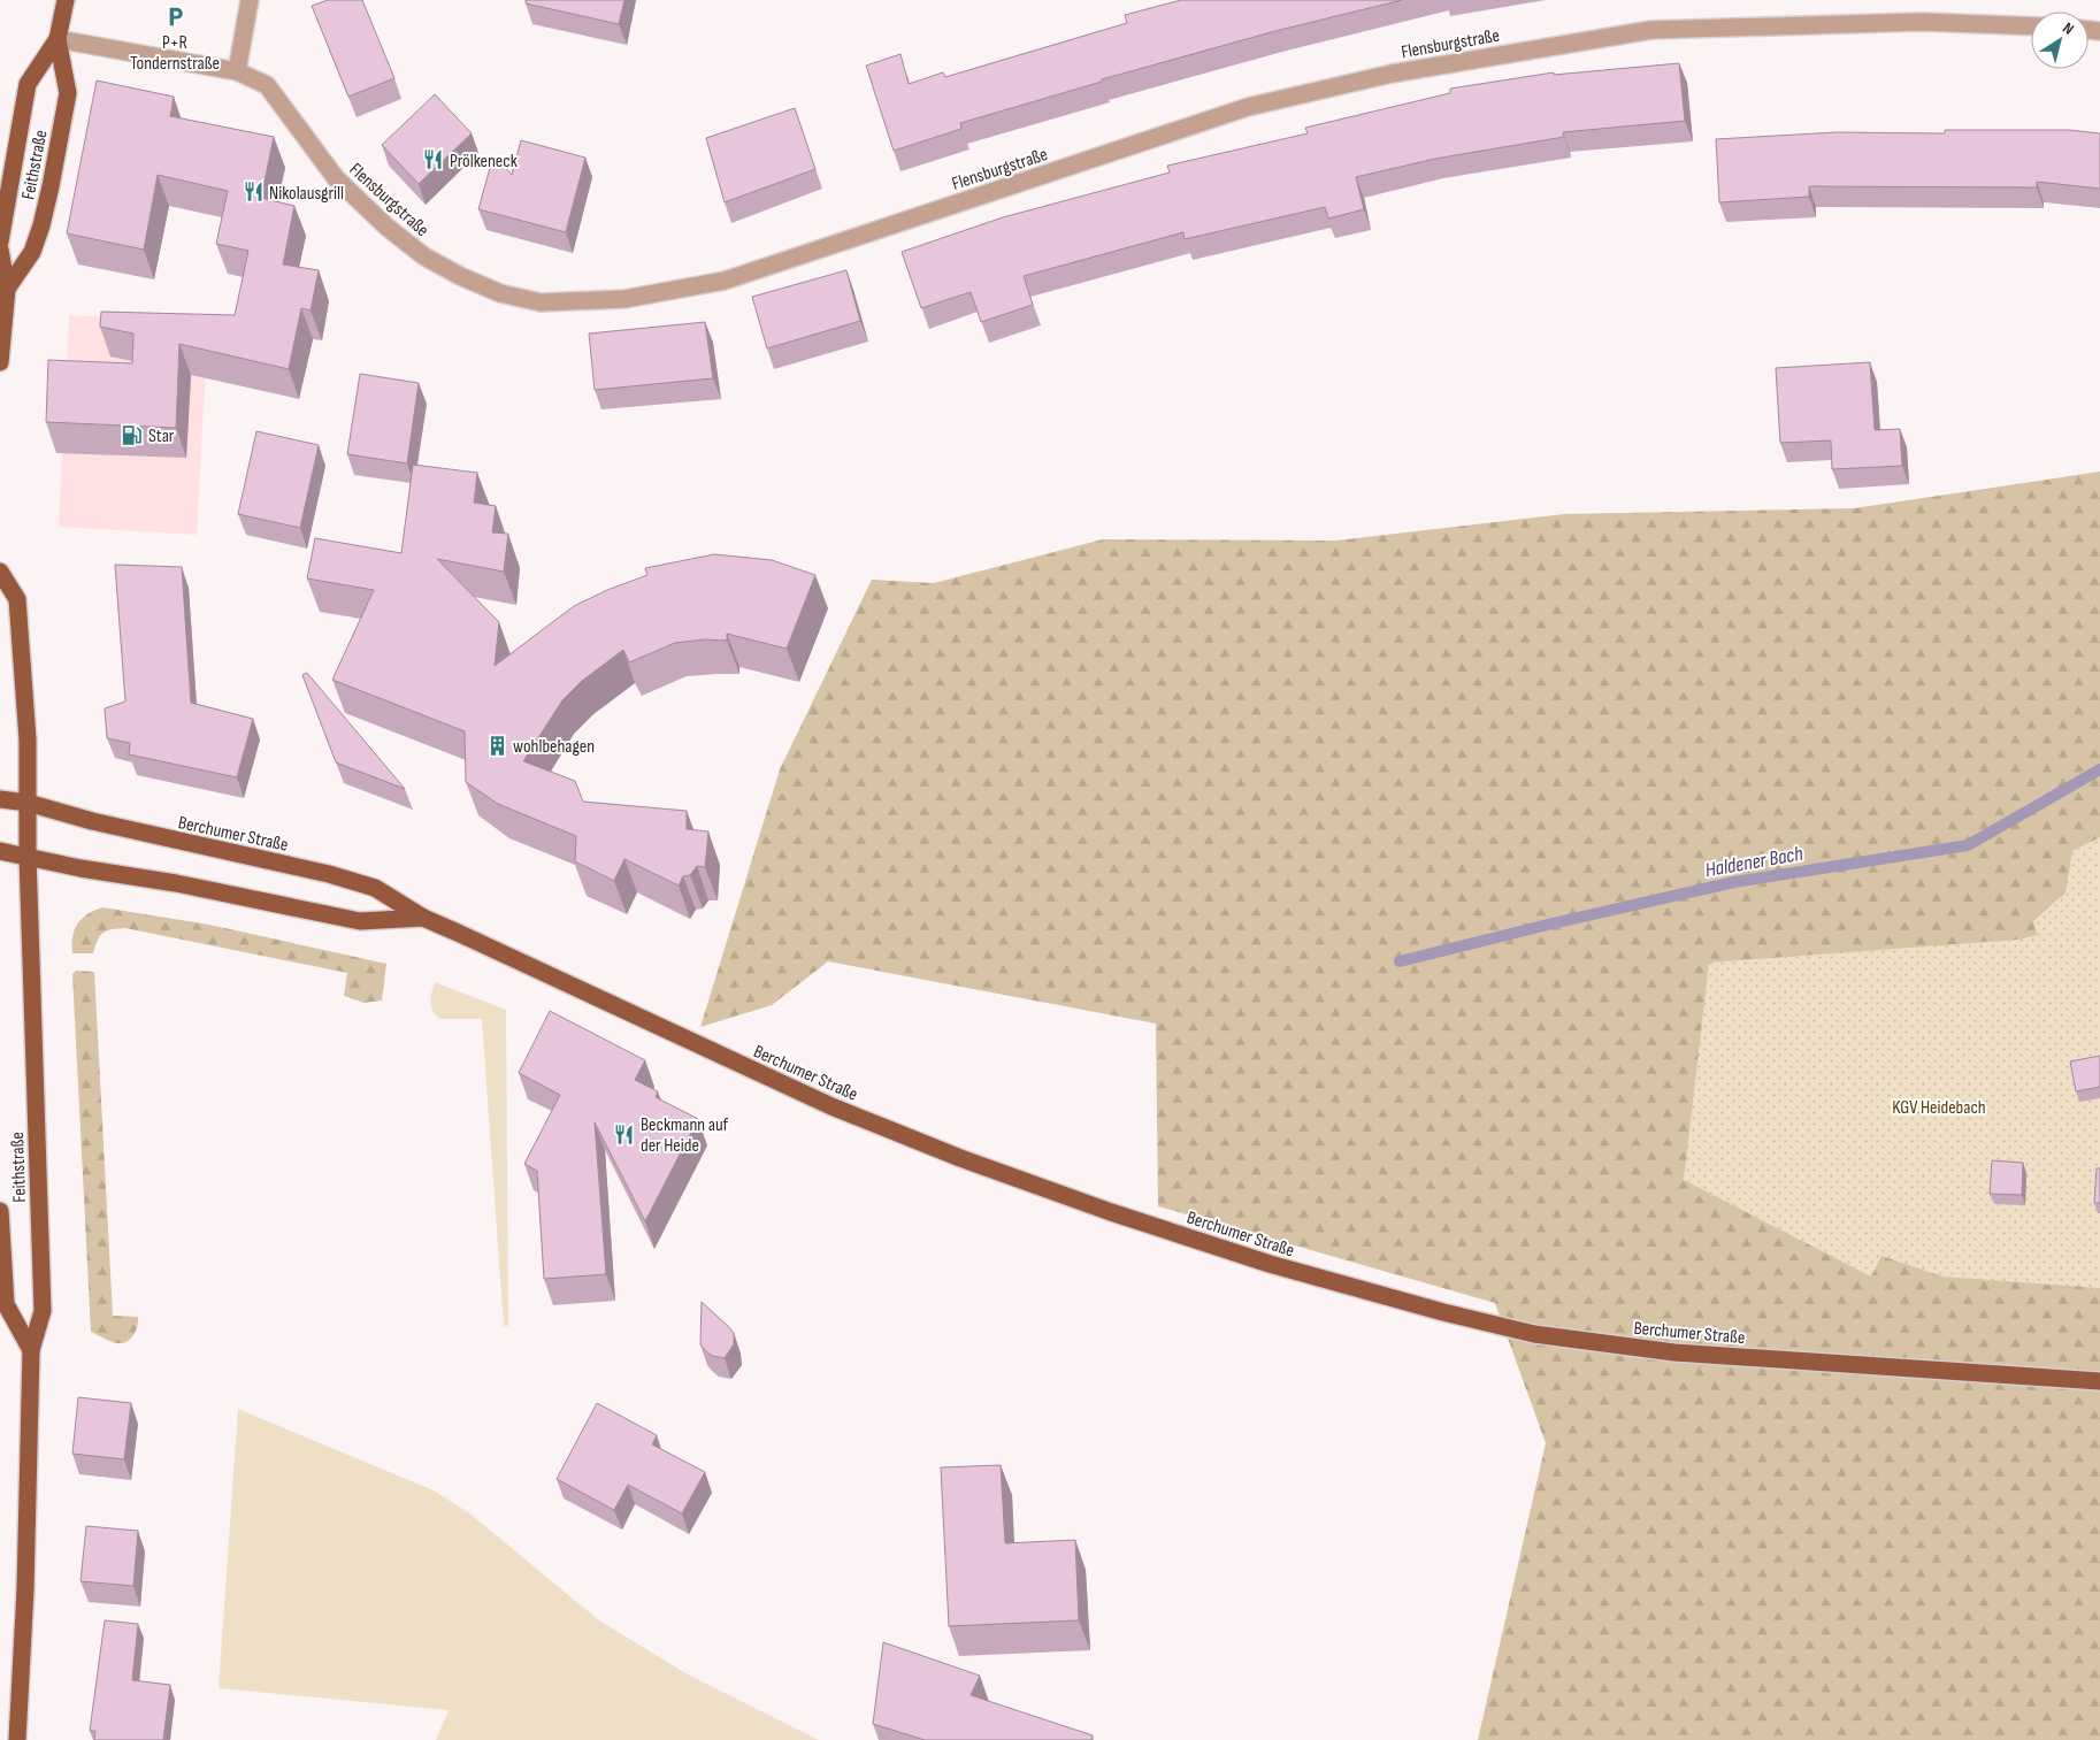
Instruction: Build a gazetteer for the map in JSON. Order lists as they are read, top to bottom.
{
  "streets": {
    "main road": ["Feithstraße", "Berchumer Straße"],
    "street": ["Flensburgstraße"]
  },
  "crossings": [
    ["Flensburgstraße", "Feithstraße"],
    ["Feithstraße", "Berchumer Straße"]
  ],
  "water": ["Haldener Bach"],
  "parks": ["KGV Heidebach"],
  "places": {
    "parking": ["P+R Tondernstraße"],
    "restaurant": ["Prölkeneck", "Nikolausgrill", "Beckmann auf der Heide"],
    "fuel station": ["Star"],
    "building": ["wohlbehagen"]
  },
  "north": "top right"
}
